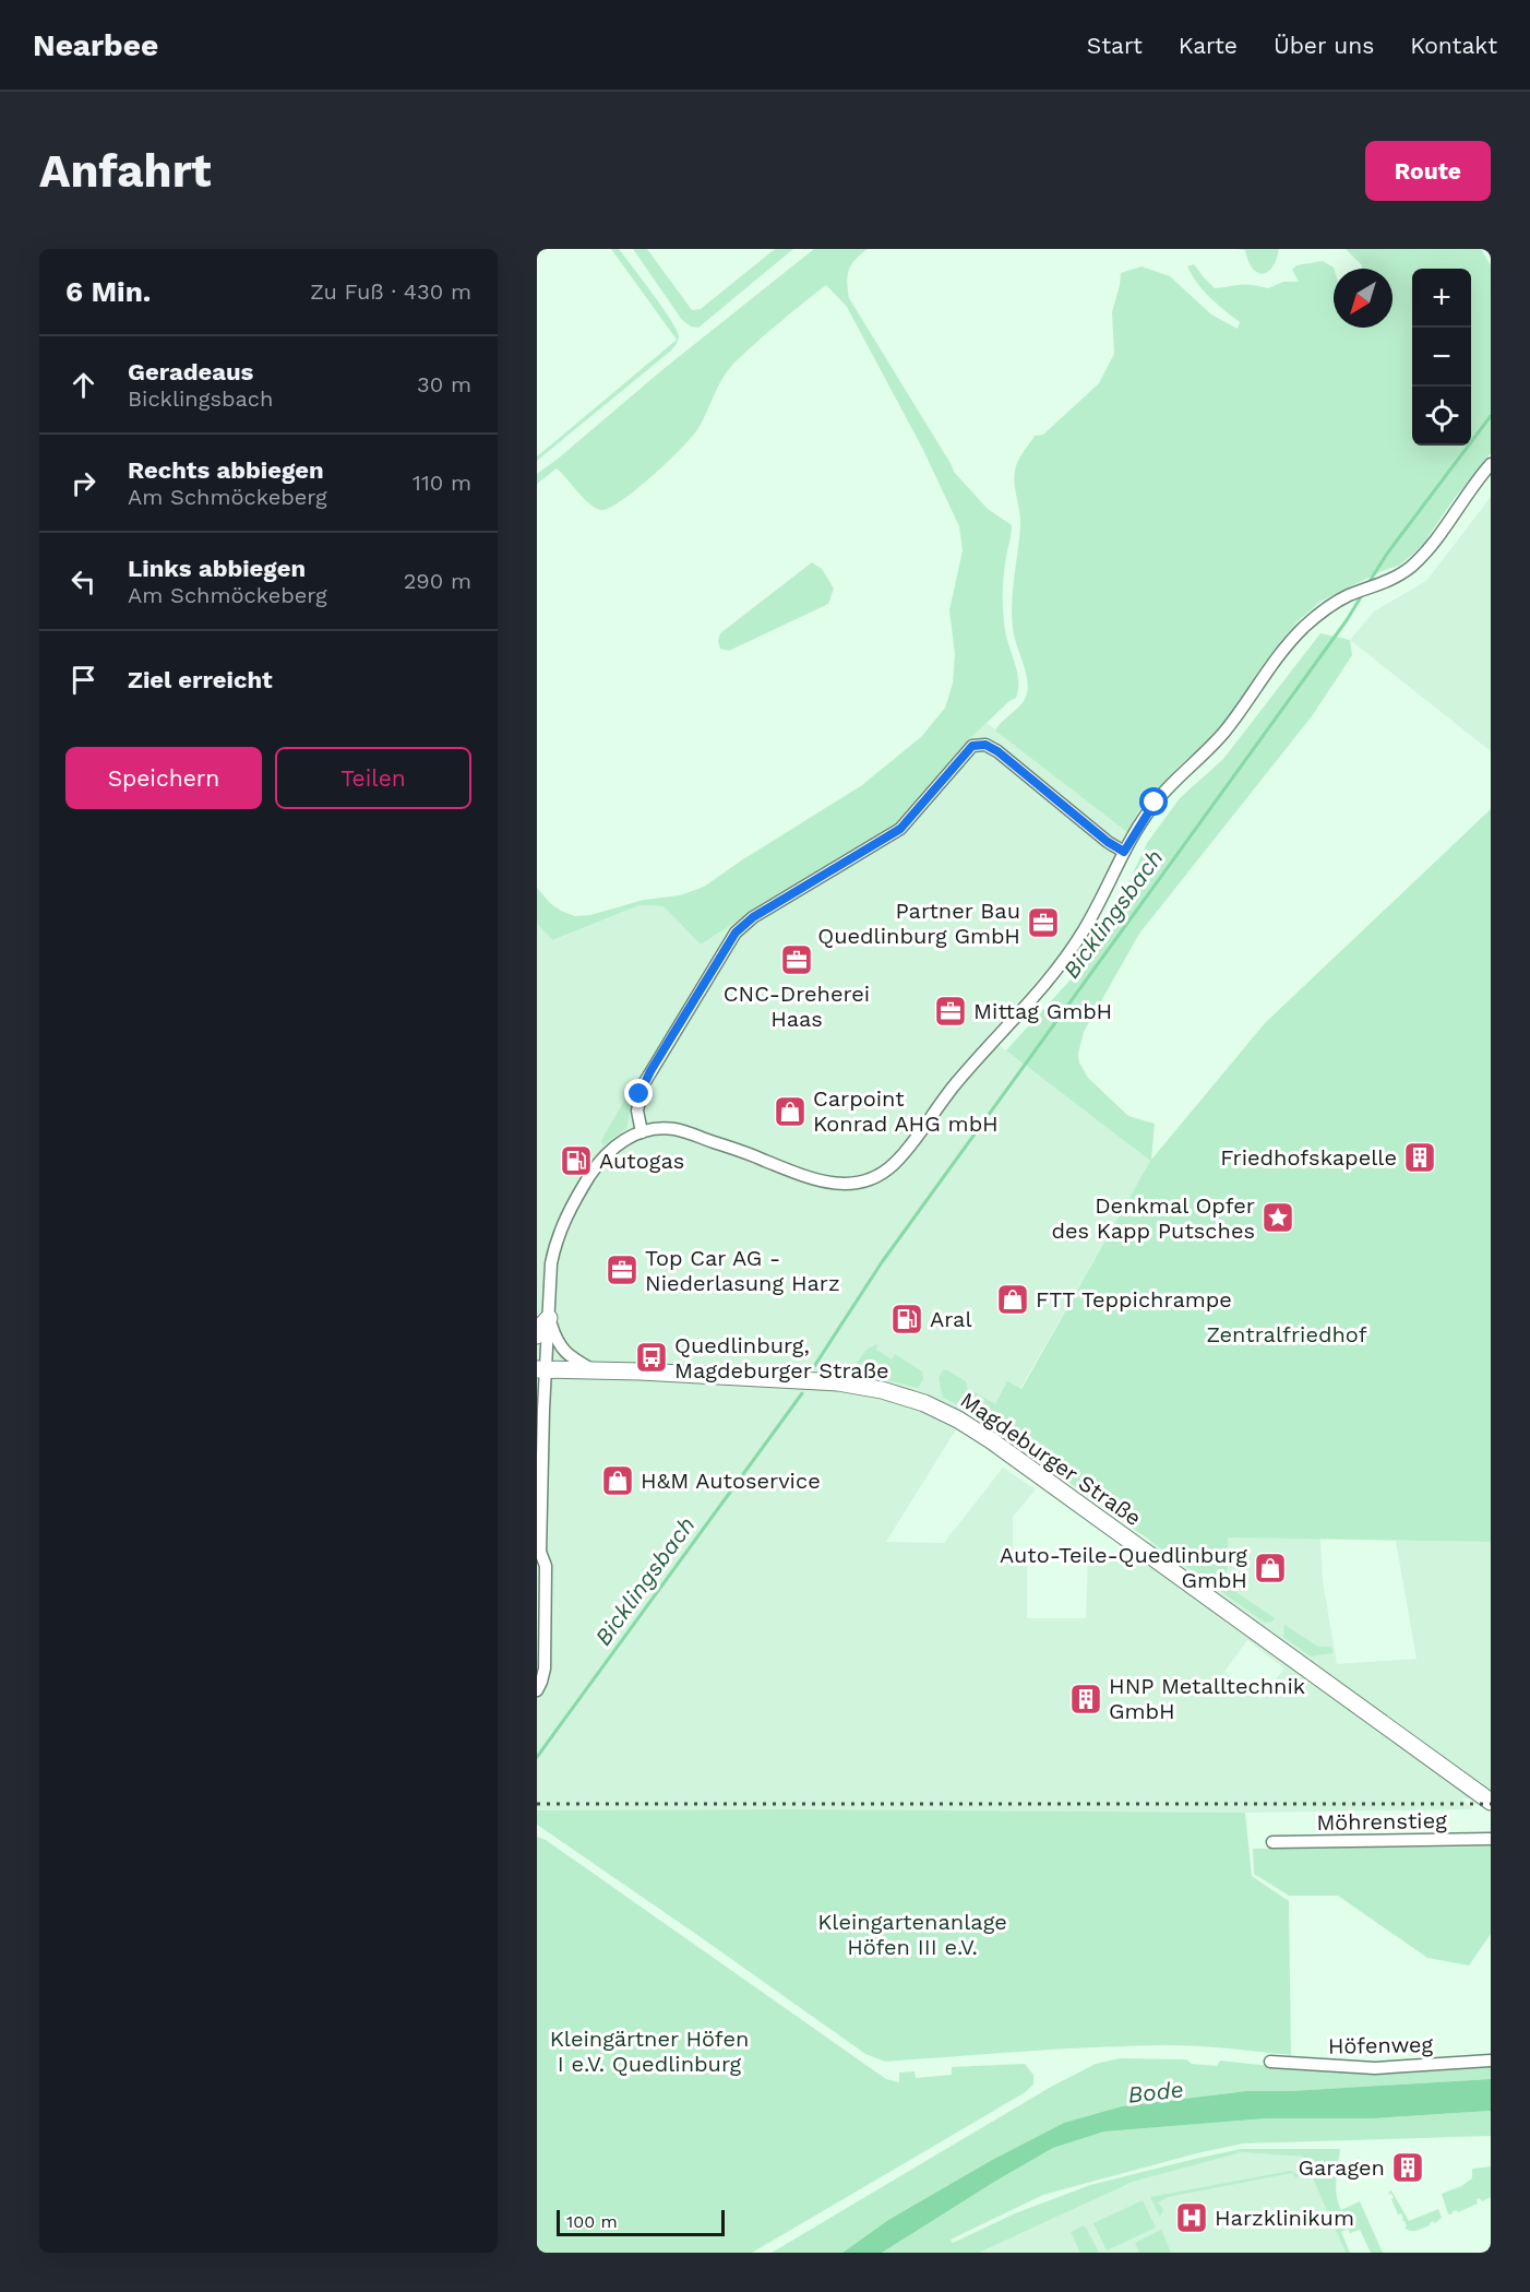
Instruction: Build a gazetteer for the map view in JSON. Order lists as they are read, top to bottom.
{
  "streets": {
    "main road": ["Magdeburger Straße"],
    "street": ["Möhrenstieg", "Höfenweg"]
  },
  "water": ["Bicklingsbach", "Bode"],
  "parks": ["Zentralfriedhof", "Kleingartenanlage Höfen III e.V.", "Kleingärtner Höfen I e.V. Quedlinburg"],
  "places": {
    "office": [
      "Partner Bau Quedlinburg GmbH",
      "CNC-Dreherei Haas",
      "Mittag GmbH",
      "Top Car AG - Niederlasung Harz"
    ],
    "shop": [
      "Carpoint Konrad AHG mbH",
      "FTT Teppichrampe",
      "H&M Autoservice",
      "Auto-Teile-Quedlinburg GmbH"
    ],
    "building": ["Friedhofskapelle", "HNP Metalltechnik GmbH", "Garagen"],
    "fuel station": ["Autogas", "Aral"],
    "place": ["Denkmal Opfer des Kapp Putsches"],
    "bus stop": ["Quedlinburg, Magdeburger Straße"],
    "hospital": ["Harzklinikum"]
  },
  "scale_bar": "100 m",
  "north": "bottom left",
  "page": {
    "header": "Nearbee",
    "nav": [
      "Start",
      "Karte",
      "Über uns",
      "Kontakt"
    ],
    "buttons": [
      "Route",
      ["Speichern", "Teilen"]
    ],
    "title": "Anfahrt",
    "heading": ["6 Min.", "Zu Fuß · 430 m"],
    "map_buttons": ["+", "−"],
    "list": [
      ["Geradeaus", "Bicklingsbach", "30 m"],
      ["Rechts abbiegen", "Am Schmöckeberg", "110 m"],
      ["Links abbiegen", "Am Schmöckeberg", "290 m"],
      "Ziel erreicht"
    ],
    "scale": "100 m"
  }
}
